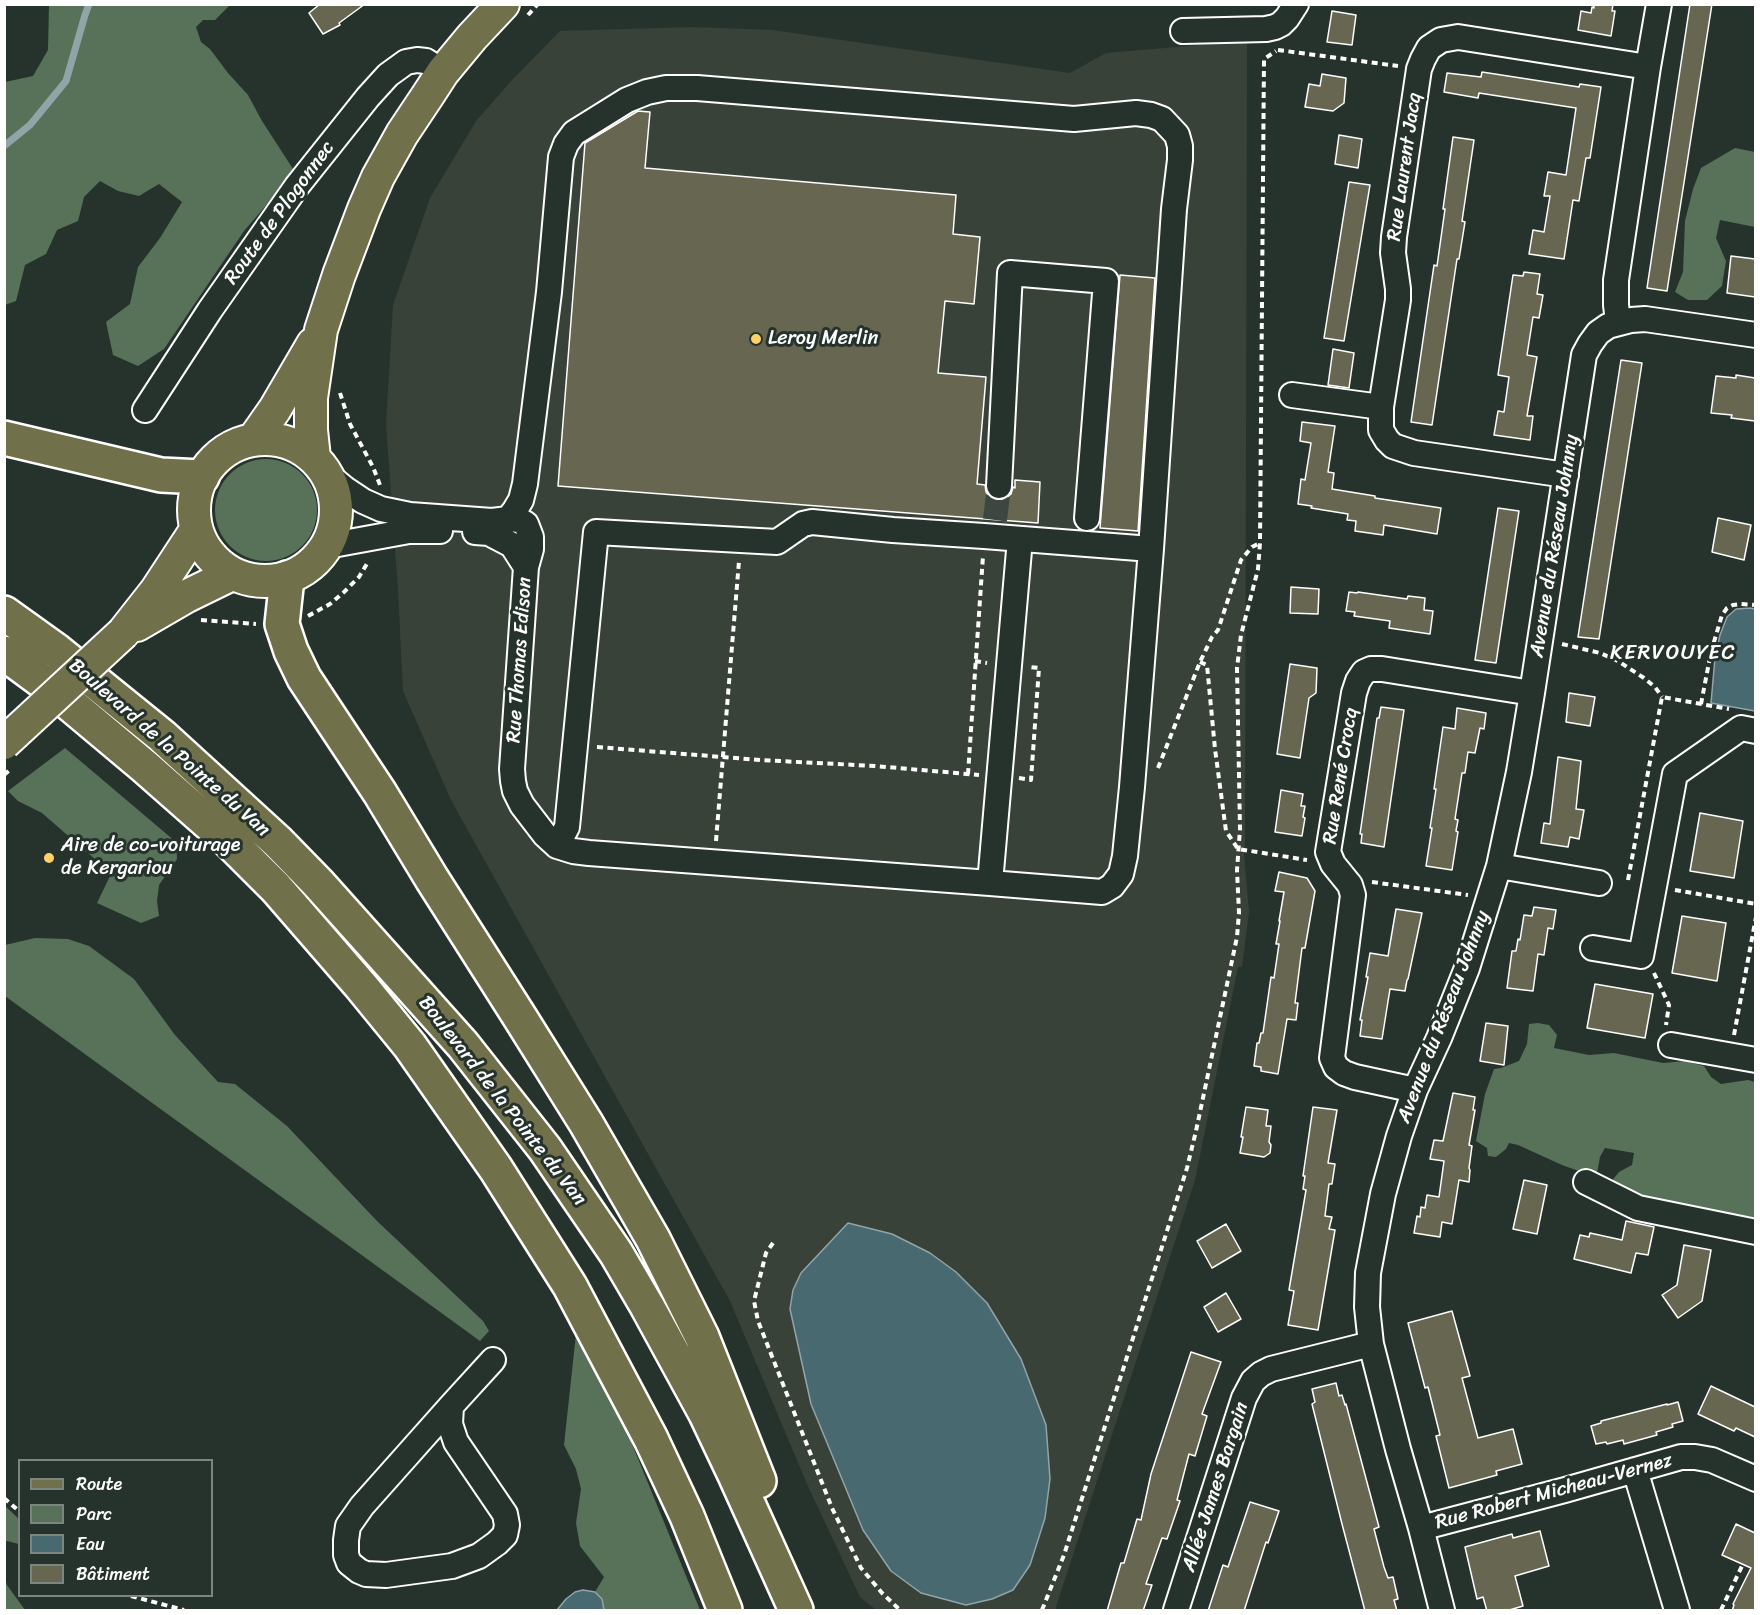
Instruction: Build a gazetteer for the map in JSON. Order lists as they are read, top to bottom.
{
  "streets": {
    "highway": ["Boulevard de la Pointe du Van"],
    "street": [
      "Rue Laurent Jacq",
      "Route de Plogonnec",
      "Avenue du Réseau Johnny",
      "Rue Thomas Edison",
      "Rue René Crocq",
      "Allée James Bargain",
      "Rue Robert Micheau-Vernez"
    ]
  },
  "crossings": [
    ["Rue Laurent Jacq", "Avenue du Réseau Johnny"],
    ["Avenue du Réseau Johnny", "Rue René Crocq"],
    ["Avenue du Réseau Johnny", "Allée James Bargain"],
    ["Avenue du Réseau Johnny", "Rue Robert Micheau-Vernez"]
  ],
  "districts": ["KERVOUYEC"],
  "places": ["Leroy Merlin", "Aire de co-voiturage de Kergariou"],
  "legend": [
    "Route",
    "Parc",
    "Eau",
    "Bâtiment"
  ]
}
